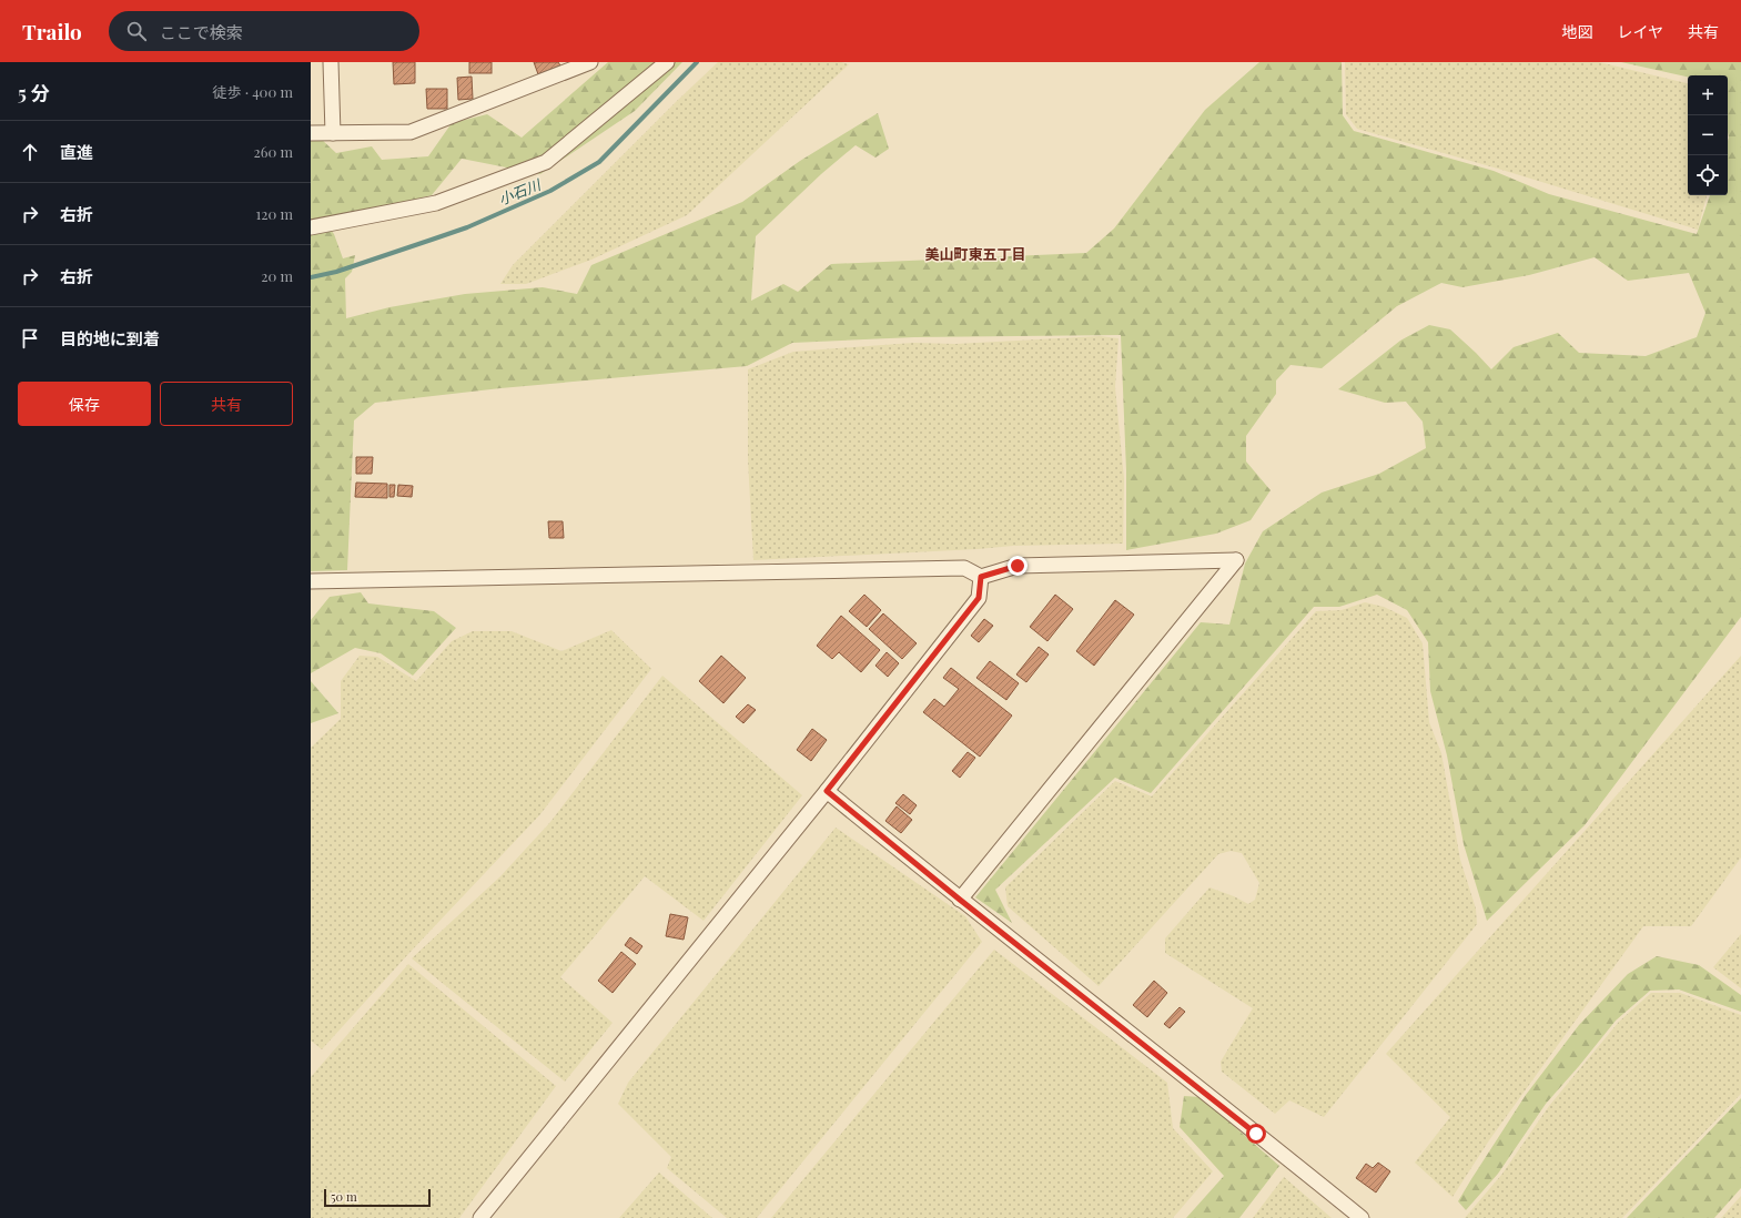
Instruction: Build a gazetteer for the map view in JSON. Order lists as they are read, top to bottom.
{
  "districts": ["美山町東五丁目"],
  "water": ["小石川"],
  "scale_bar": "50 m",
  "page": {
    "header": "Trailo",
    "search": "ここで検索",
    "nav": ["地図", "レイヤ", "共有"],
    "heading": ["5 分", "徒歩 · 400 m"],
    "map_buttons": ["+", "−"],
    "list": [
      ["直進", "260 m"],
      ["右折", "120 m"],
      ["右折", "20 m"],
      "目的地に到着"
    ],
    "buttons": ["保存", "共有"],
    "scale": "50 m"
  }
}
